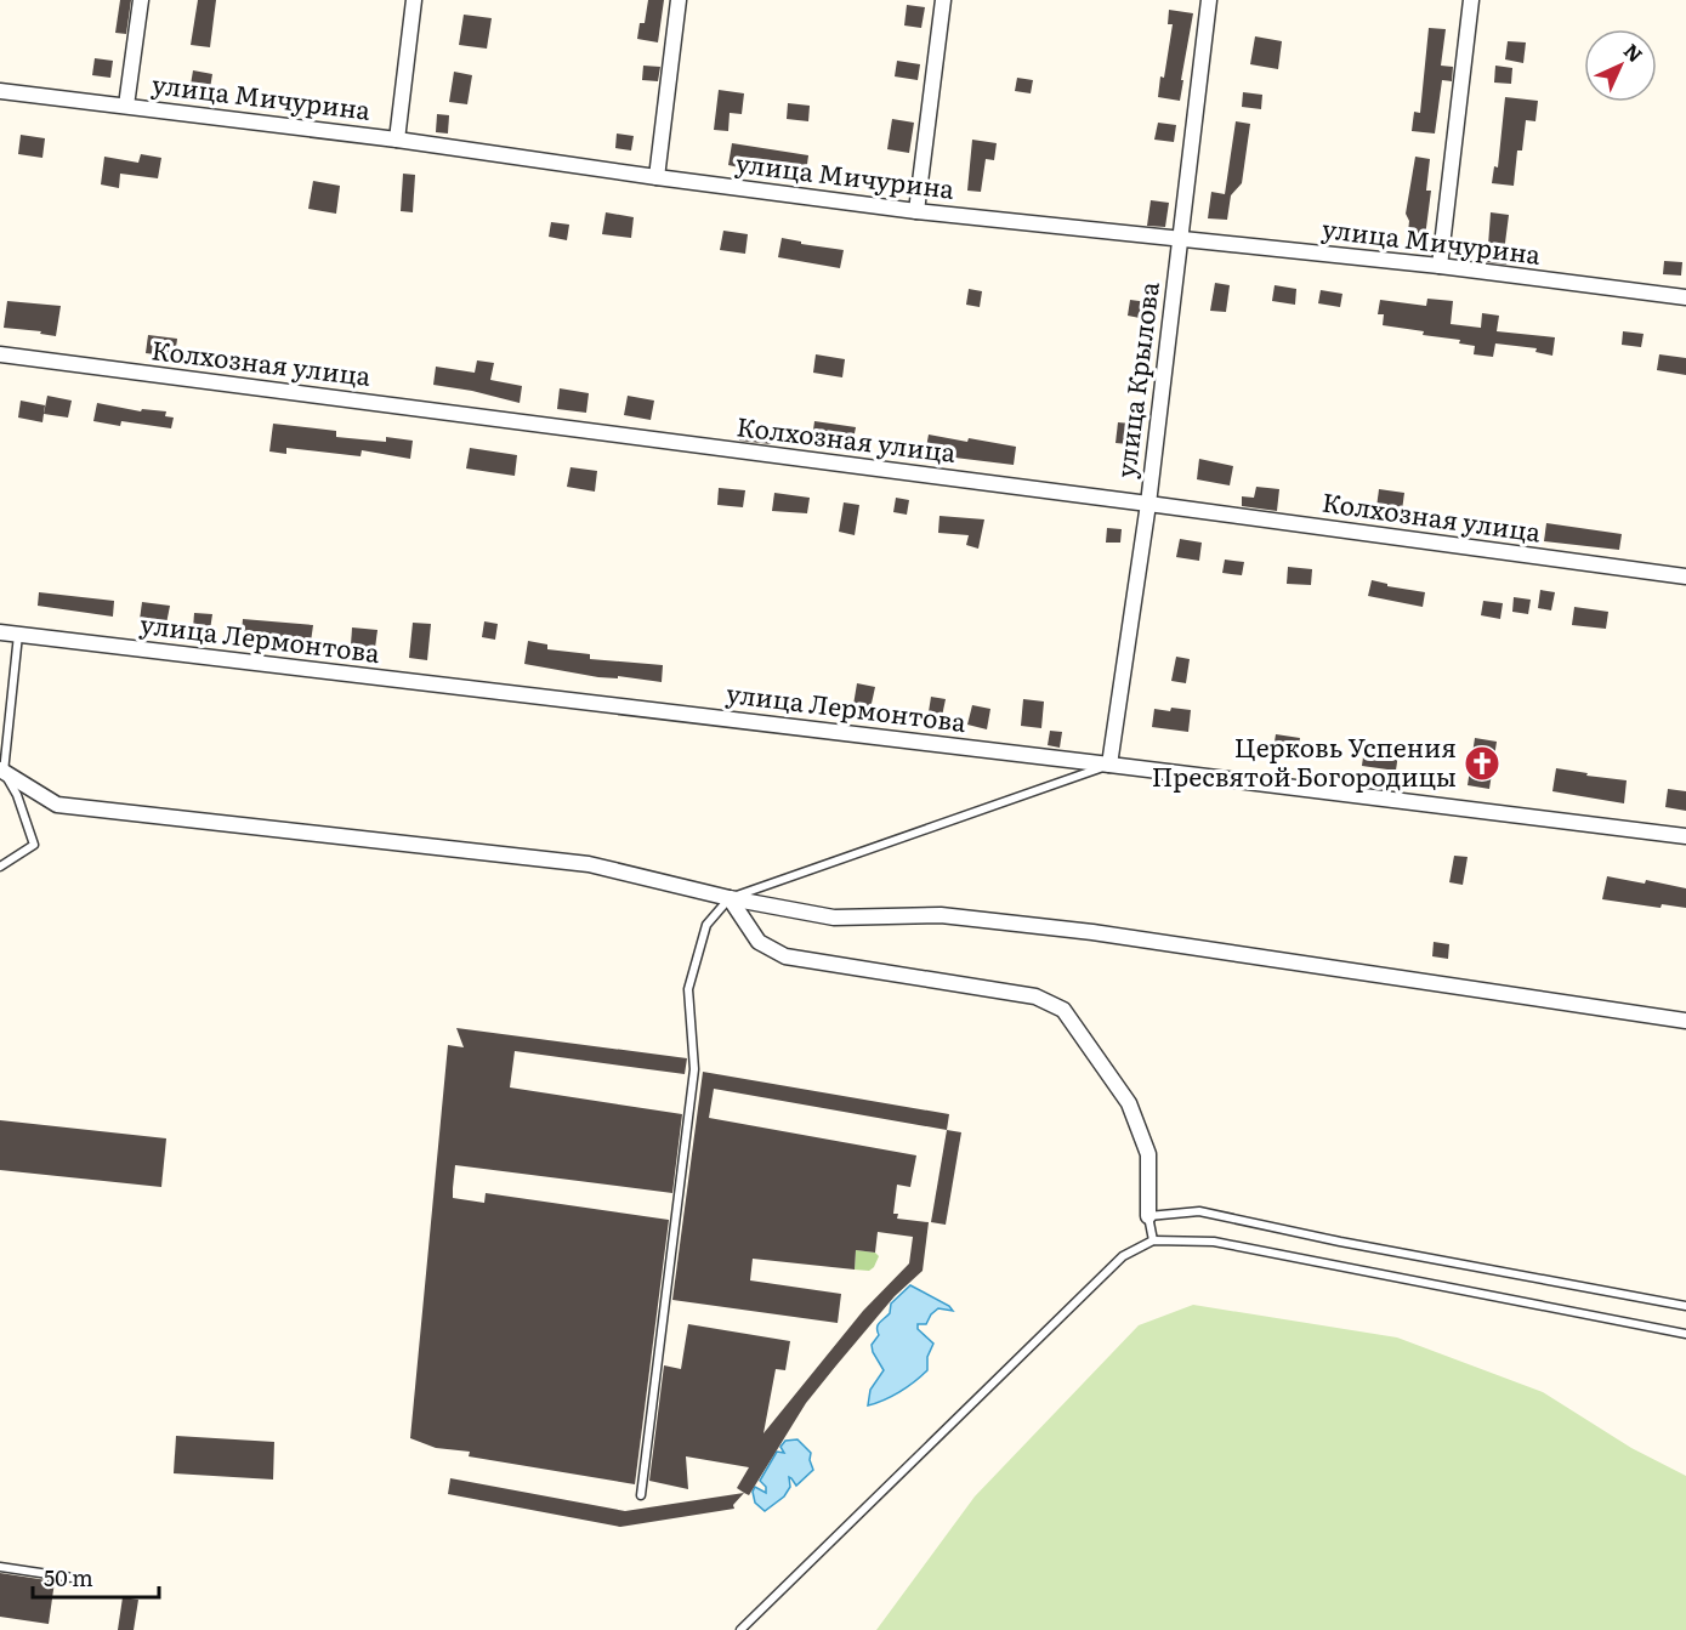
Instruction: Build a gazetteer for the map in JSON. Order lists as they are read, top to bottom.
{
  "streets": {
    "street": [
      "улица Мичурина",
      "Колхозная улица",
      "улица Крылова",
      "улица Лермонтова"
    ]
  },
  "crossings": [
    ["улица Мичурина", "улица Крылова"],
    ["Колхозная улица", "улица Крылова"],
    ["улица Крылова", "улица Лермонтова"]
  ],
  "places": {
    "church": ["Церковь Успения Пресвятой Богородицы"]
  },
  "scale_bar": "50 m",
  "north": "top right"
}
